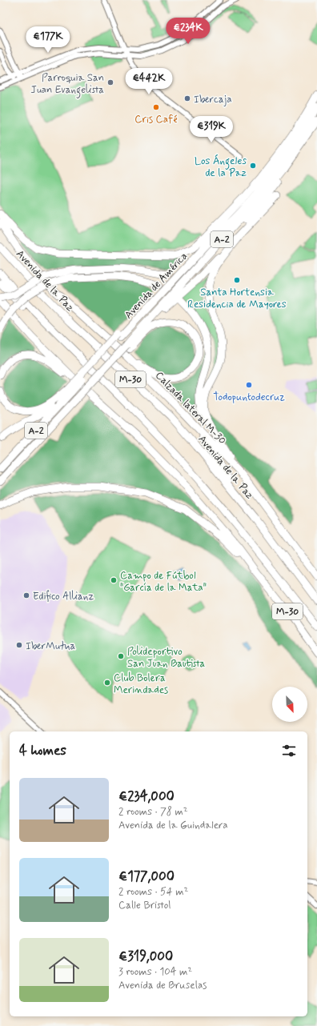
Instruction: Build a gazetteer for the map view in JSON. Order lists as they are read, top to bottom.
{
  "streets": {
    "highway": [
      "A-2",
      "Avenida de la Paz",
      "Avenida de América",
      "M-30",
      "Calzada lateral M-30"
    ]
  },
  "crossings": [
    ["A-2", "Avenida de América"]
  ],
  "places": [
    "Parroquia San Juan Evangelista",
    "Ibercaja",
    "Cris Café",
    "Los Ángeles de la Paz",
    "Santa Hortensia Residencia de Mayores",
    "Todopuntodecruz",
    "Campo de Fútbol \"García de la Mata\"",
    "Edifico Allianz",
    "IberMutua",
    "Polideportivo San Juan Bautista",
    "Club Bolera Merindades"
  ],
  "north": "bottom right",
  "page": {
    "price": [
      "€234K",
      "€177K",
      "€442K",
      "€319K"
    ],
    "heading": "4 homes",
    "list": [
      {
        "name": "€234,000",
        "note": "2 rooms · 78 m² · Avenida de la Guindalera"
      },
      {
        "name": "€177,000",
        "note": "2 rooms · 54 m² · Calle Bristol"
      },
      {
        "name": "€319,000",
        "note": "3 rooms · 104 m² · Avenida de Bruselas"
      }
    ]
  }
}
